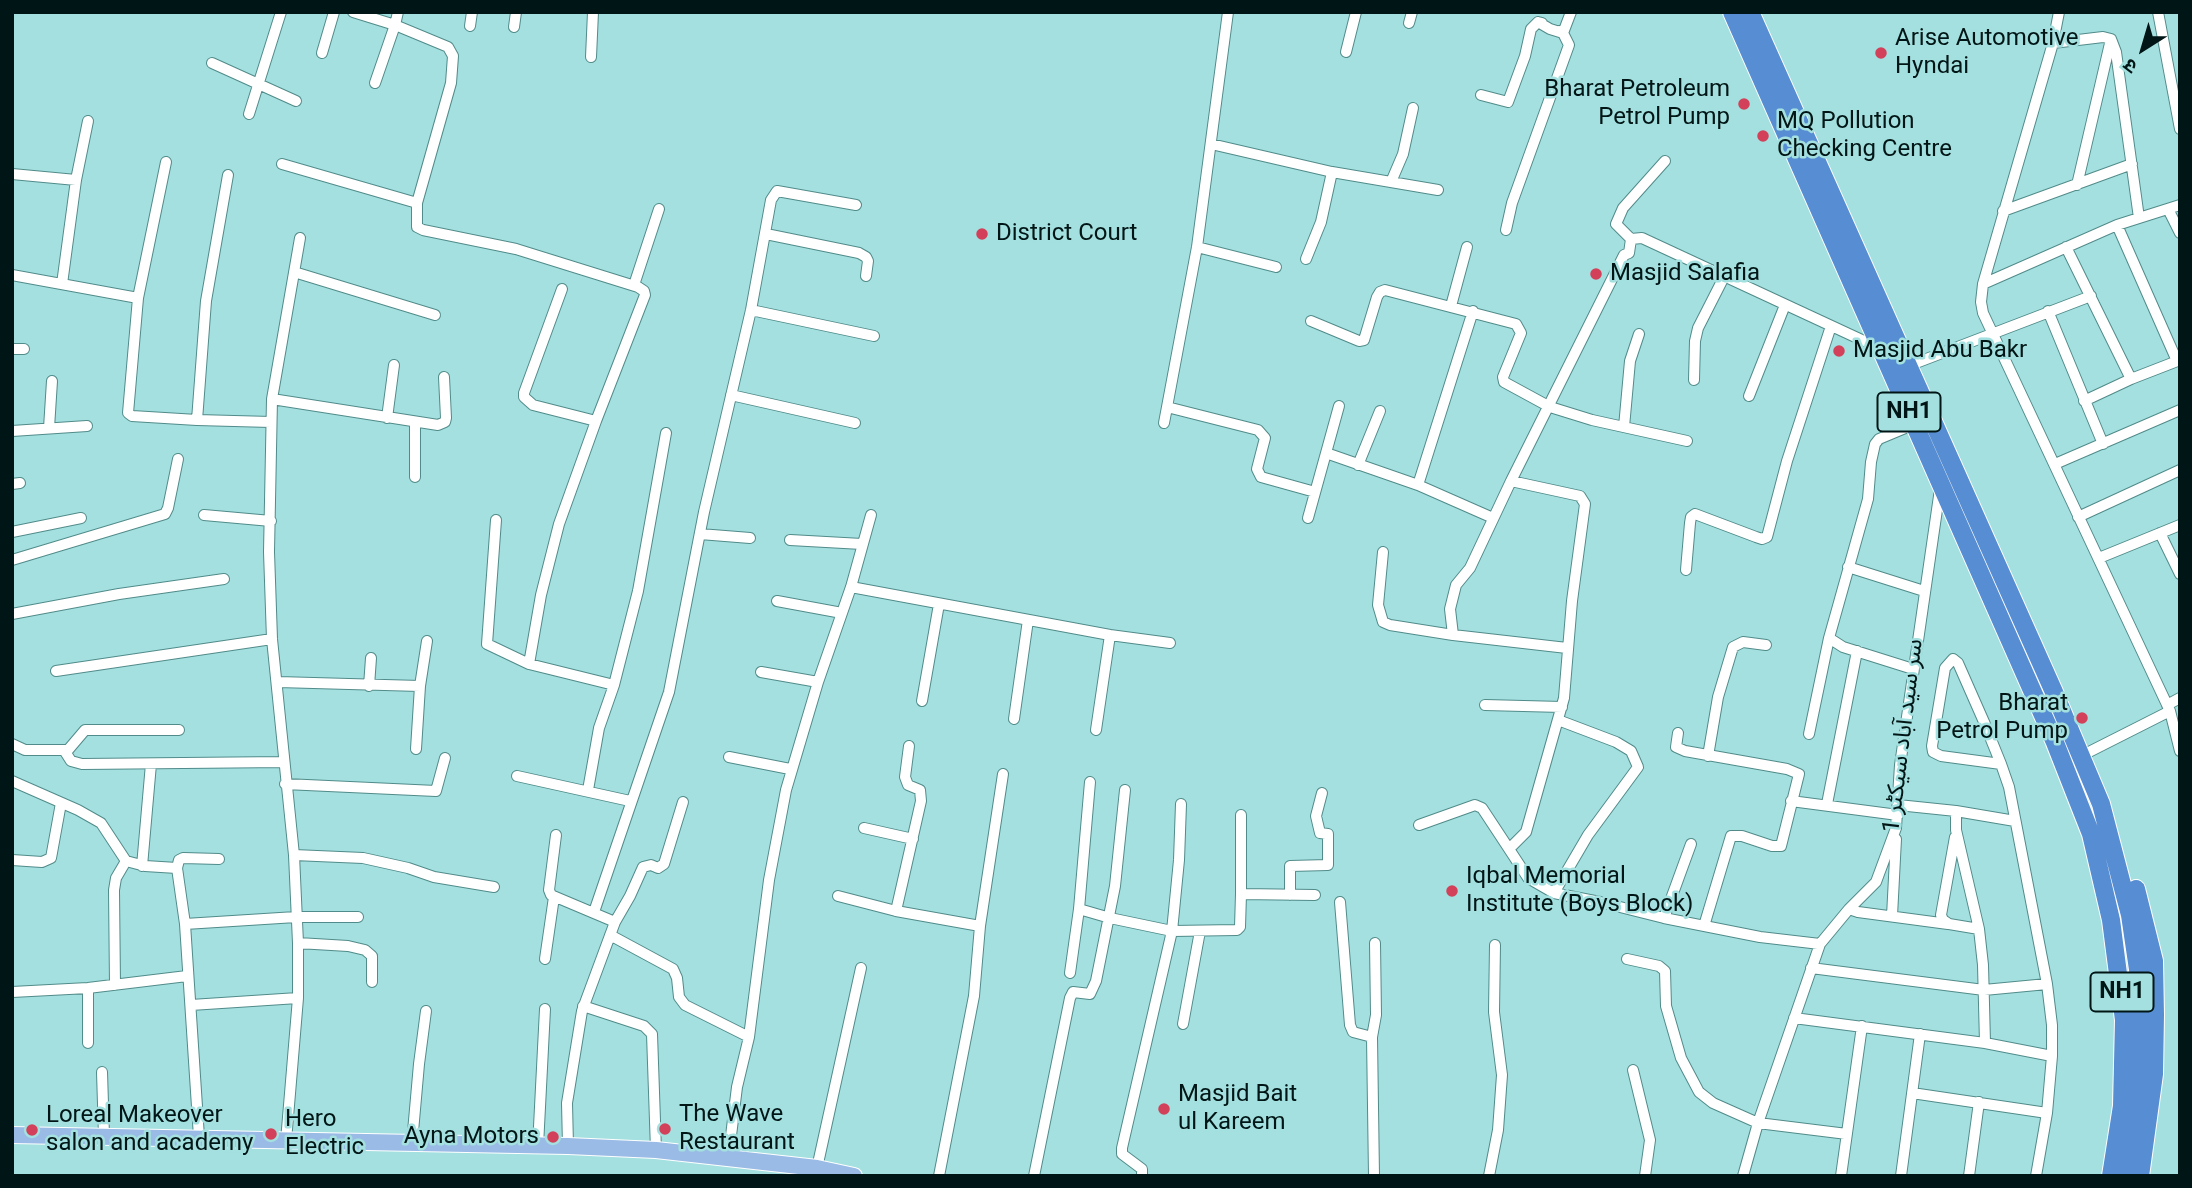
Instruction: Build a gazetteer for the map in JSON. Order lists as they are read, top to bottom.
{
  "streets": {
    "highway": ["NH1"],
    "street": ["سر سید آباد سیکٹر 1"]
  },
  "crossings": [
    ["NH1", "سر سید آباد سیکٹر 1"]
  ],
  "places": [
    "Arise Automotive Hyndai",
    "Bharat Petroleum Petrol Pump",
    "MQ Pollution Checking Centre",
    "District Court",
    "Masjid Salafia",
    "Masjid Abu Bakr",
    "Bharat Petrol Pump",
    "Iqbal Memorial Institute (Boys Block)",
    "Masjid Bait ul Kareem",
    "The Wave Restaurant",
    "Loreal Makeover salon and academy",
    "Hero Electric",
    "Ayna Motors"
  ],
  "north": "bottom left"
}
